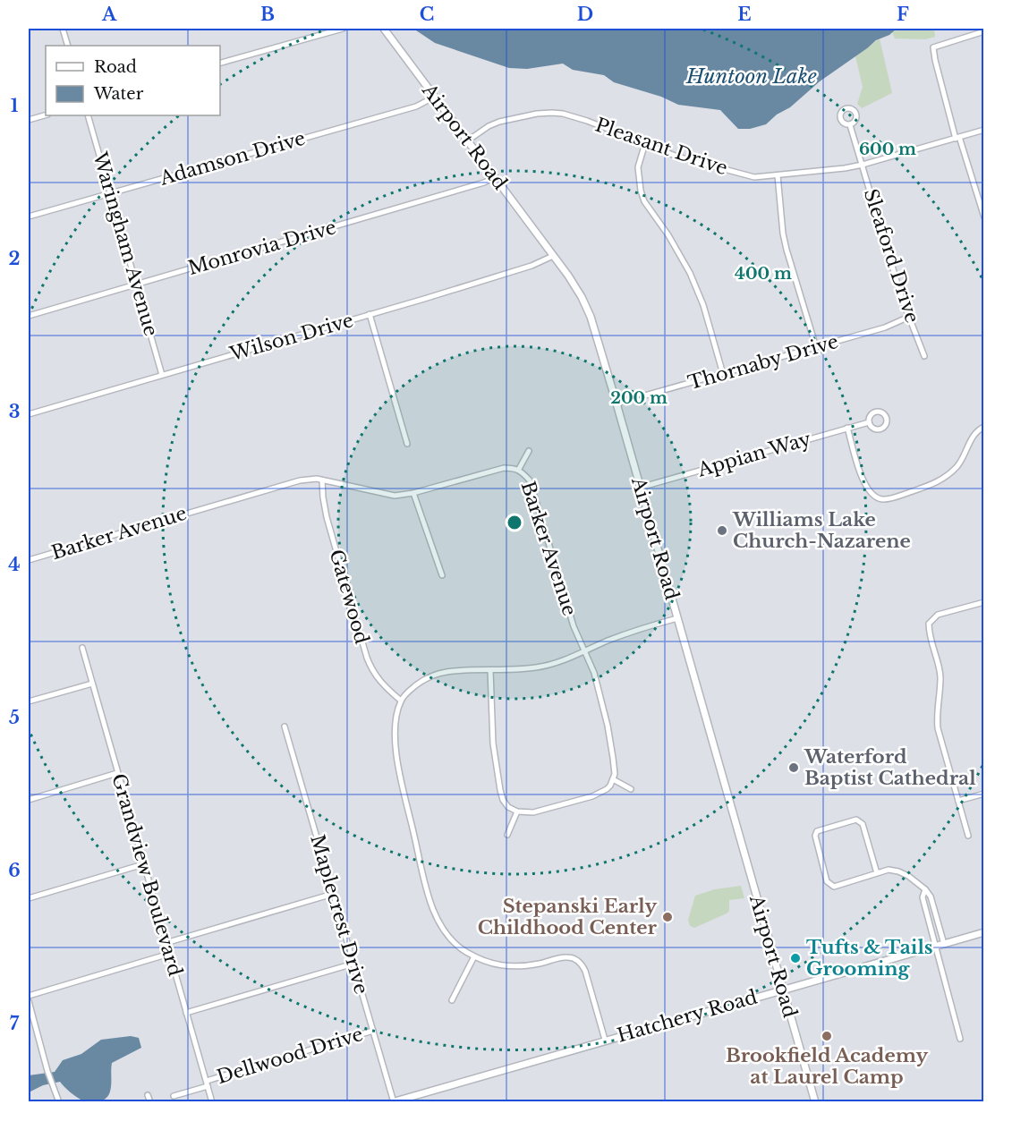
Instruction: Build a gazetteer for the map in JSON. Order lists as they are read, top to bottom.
{
  "streets": {
    "street": [
      "Airport Road",
      "Pleasant Drive",
      "Adamson Drive",
      "Waringham Avenue",
      "Monrovia Drive",
      "Sleaford Drive",
      "Wilson Drive",
      "Thornaby Drive",
      "Appian Way",
      "Barker Avenue",
      "Gatewood",
      "Grandview Boulevard",
      "Maplecrest Drive",
      "Hatchery Road",
      "Dellwood Drive"
    ]
  },
  "crossings": [
    ["Airport Road", "Pleasant Drive"],
    ["Airport Road", "Adamson Drive"],
    ["Airport Road", "Monrovia Drive"],
    ["Airport Road", "Wilson Drive"],
    ["Airport Road", "Thornaby Drive"],
    ["Airport Road", "Appian Way"],
    ["Airport Road", "Hatchery Road"],
    ["Pleasant Drive", "Sleaford Drive"],
    ["Adamson Drive", "Waringham Avenue"],
    ["Waringham Avenue", "Monrovia Drive"],
    ["Waringham Avenue", "Wilson Drive"],
    ["Sleaford Drive", "Thornaby Drive"],
    ["Barker Avenue", "Gatewood"],
    ["Grandview Boulevard", "Dellwood Drive"],
    ["Maplecrest Drive", "Hatchery Road"],
    ["Maplecrest Drive", "Dellwood Drive"]
  ],
  "water": ["Huntoon Lake"],
  "places": [
    "Williams Lake Church-Nazarene",
    "Waterford Baptist Cathedral",
    "Stepanski Early Childhood Center",
    "Tufts & Tails Grooming",
    "Brookfield Academy at Laurel Camp"
  ],
  "legend": ["Road", "Water"],
  "grid": {
    "columns": [
      "A",
      "B",
      "C",
      "D",
      "E",
      "F"
    ],
    "rows": [
      "1",
      "2",
      "3",
      "4",
      "5",
      "6",
      "7"
    ]
  },
  "rings": ["600 m", "400 m", "200 m"]
}
